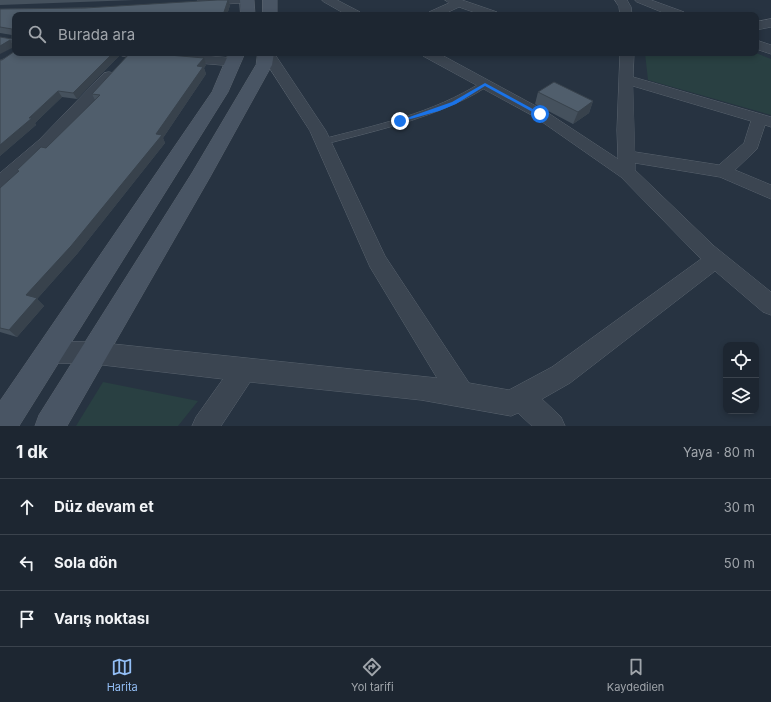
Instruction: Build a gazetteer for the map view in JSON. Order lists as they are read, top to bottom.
{
  "page": {
    "search": "Burada ara",
    "heading": ["1 dk", "Yaya · 80 m"],
    "list": [
      ["Düz devam et", "30 m"],
      ["Sola dön", "50 m"],
      "Varış noktası"
    ],
    "nav": ["Harita", "Yol tarifi", "Kaydedilen"]
  }
}
